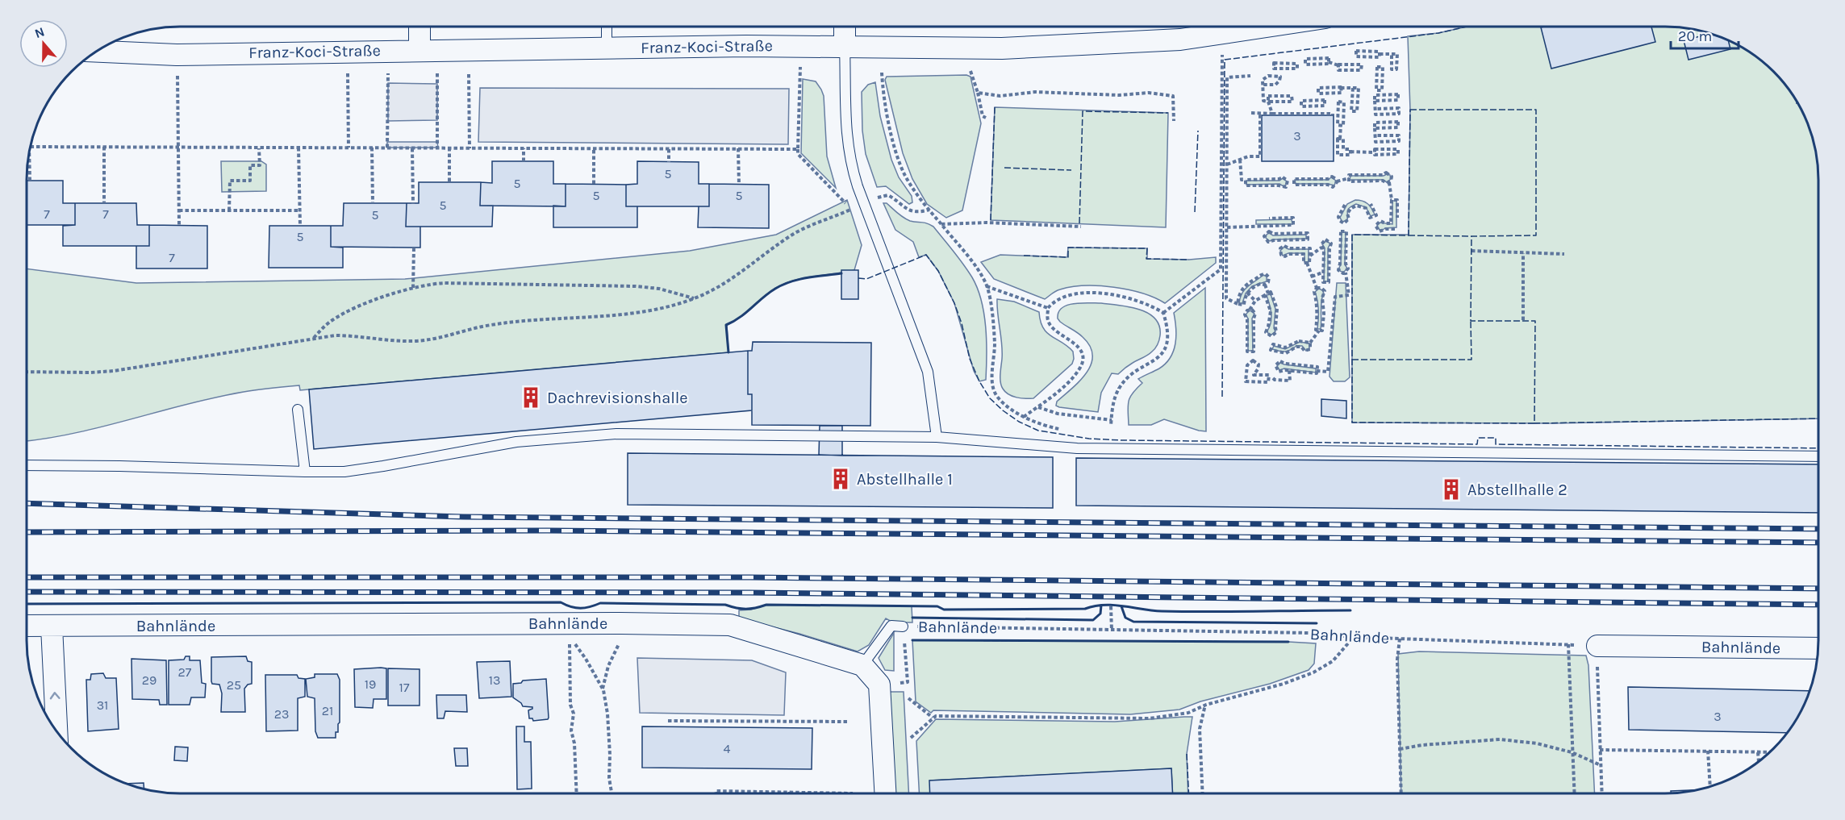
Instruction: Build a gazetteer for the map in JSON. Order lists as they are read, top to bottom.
{
  "streets": {
    "street": ["Franz-Koci-Straße", "Bahnlände"]
  },
  "places": {
    "building": ["Dachrevisionshalle", "Abstellhalle 1", "Abstellhalle 2"]
  },
  "house_numbers": [
    "3",
    "5",
    "5",
    "5",
    "5",
    "5",
    "7",
    "7",
    "5",
    "5",
    "7",
    "27",
    "29",
    "13",
    "19",
    "25",
    "17",
    "31",
    "21",
    "23",
    "3",
    "4"
  ],
  "scale_bar": "20 m",
  "north": "top"
}
